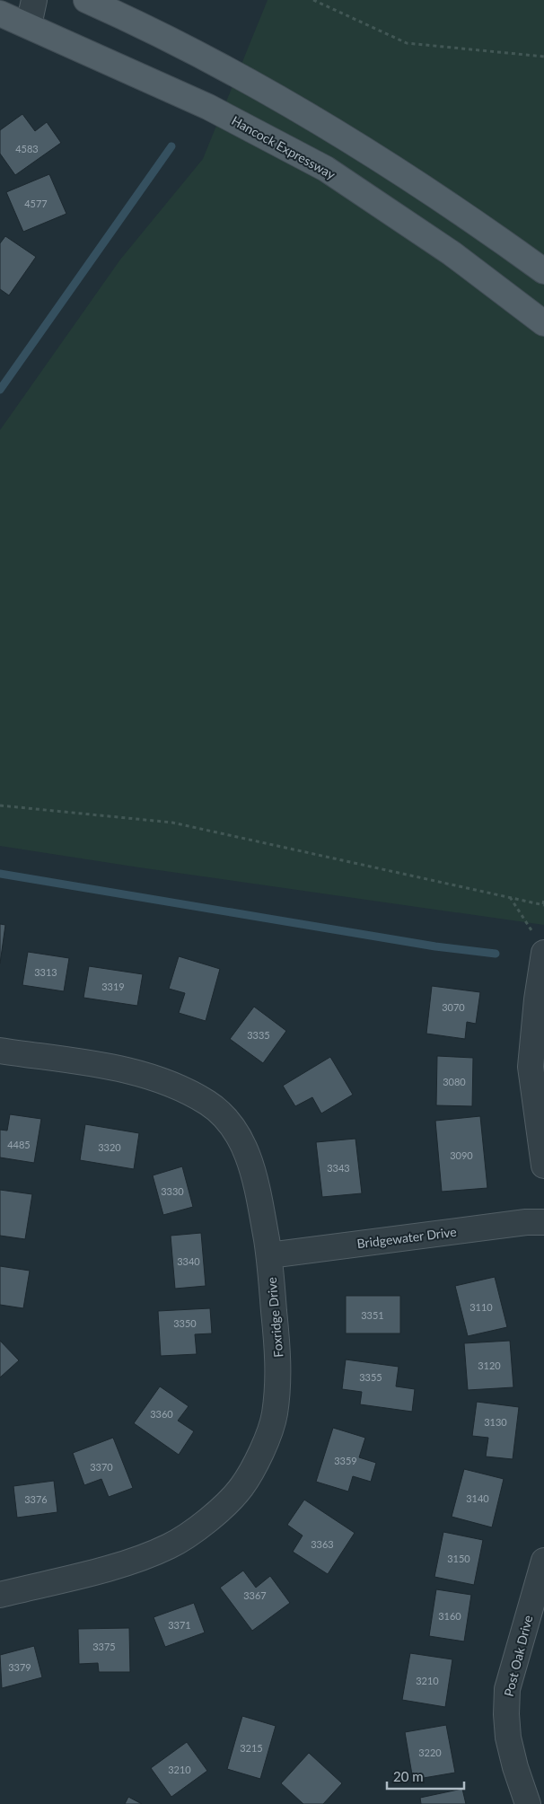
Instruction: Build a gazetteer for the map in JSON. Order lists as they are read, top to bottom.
{
  "streets": {
    "main road": ["Hancock Expressway"],
    "street": ["Bridgewater Drive", "Foxridge Drive", "Post Oak Drive"]
  },
  "crossings": [
    ["Bridgewater Drive", "Foxridge Drive"]
  ],
  "house_numbers": [
    "4583",
    "4577",
    "3313",
    "3319",
    "3070",
    "3335",
    "3080",
    "4485",
    "3320",
    "3090",
    "3343",
    "3330",
    "3340",
    "3110",
    "3351",
    "3350",
    "3120",
    "3355",
    "3360",
    "3130",
    "3359",
    "3370",
    "3140",
    "3376",
    "3363",
    "3150",
    "3367",
    "3160",
    "3371",
    "3375",
    "3379",
    "3210",
    "3215",
    "3220",
    "3210"
  ],
  "scale_bar": "20 m"
}
